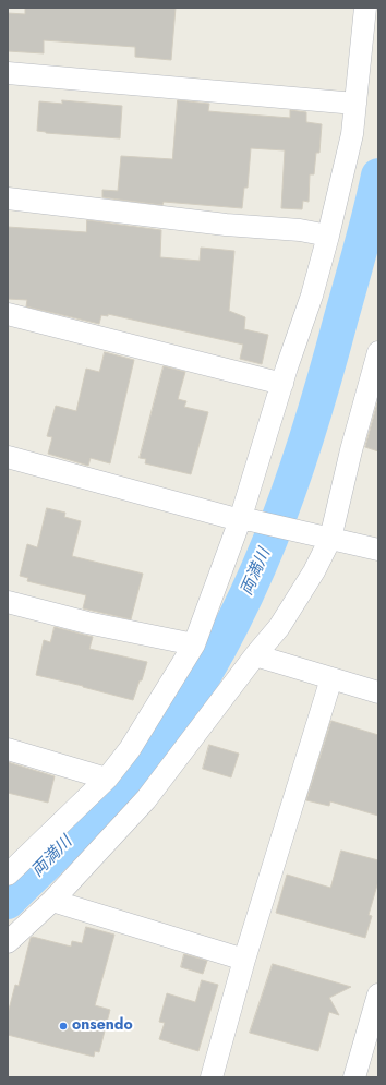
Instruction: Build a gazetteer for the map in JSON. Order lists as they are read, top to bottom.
{
  "water": ["両満川"],
  "places": ["onsendo"]
}
